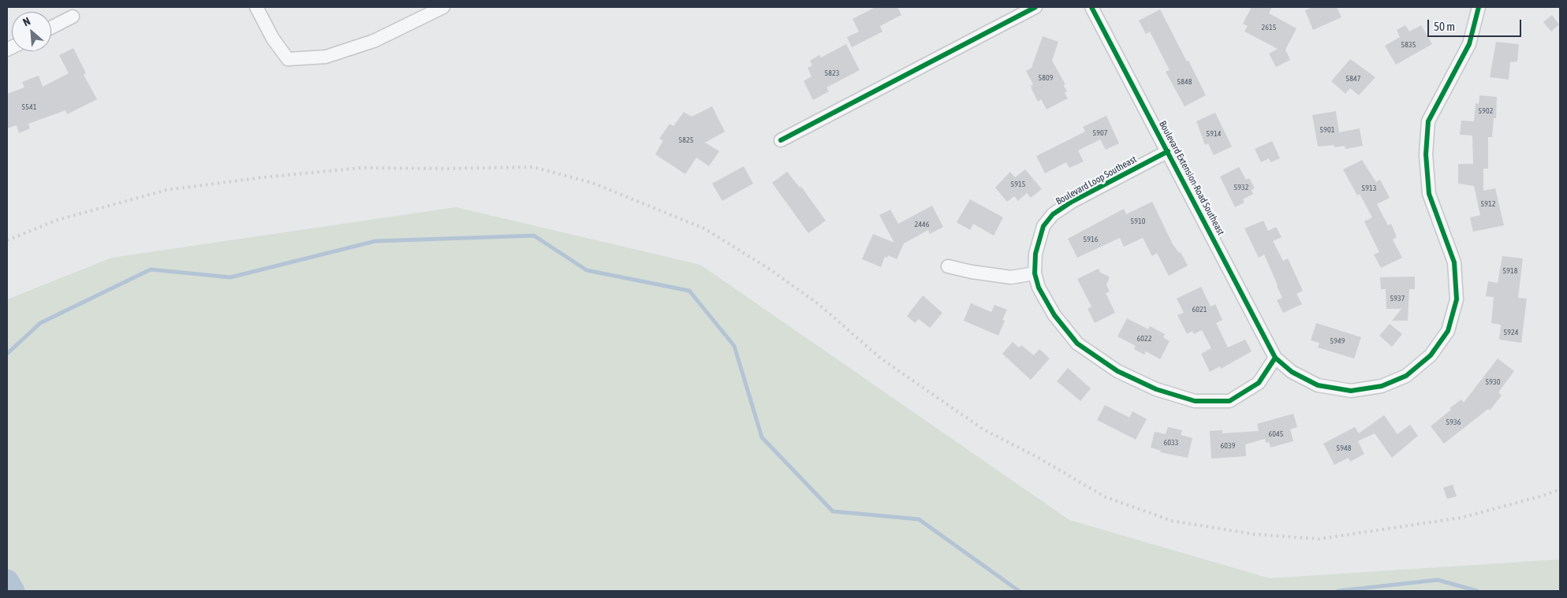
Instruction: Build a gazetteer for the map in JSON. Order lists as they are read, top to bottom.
{
  "streets": {
    "street": ["Boulevard Extension-Road Southeast", "Boulevard Loop Southeast"]
  },
  "crossings": [
    ["Boulevard Extension-Road Southeast", "Boulevard Loop Southeast"]
  ],
  "house_numbers": [
    "2615",
    "5835",
    "5823",
    "5809",
    "5847",
    "5848",
    "5541",
    "5902",
    "5901",
    "5907",
    "5914",
    "5825",
    "5915",
    "5932",
    "5913",
    "5912",
    "5910",
    "2446",
    "5916",
    "5918",
    "5937",
    "6021",
    "5924",
    "6022",
    "5949",
    "5930",
    "5936",
    "6045",
    "6033",
    "6039",
    "5948"
  ],
  "scale_bar": "50 m",
  "north": "top left"
}
